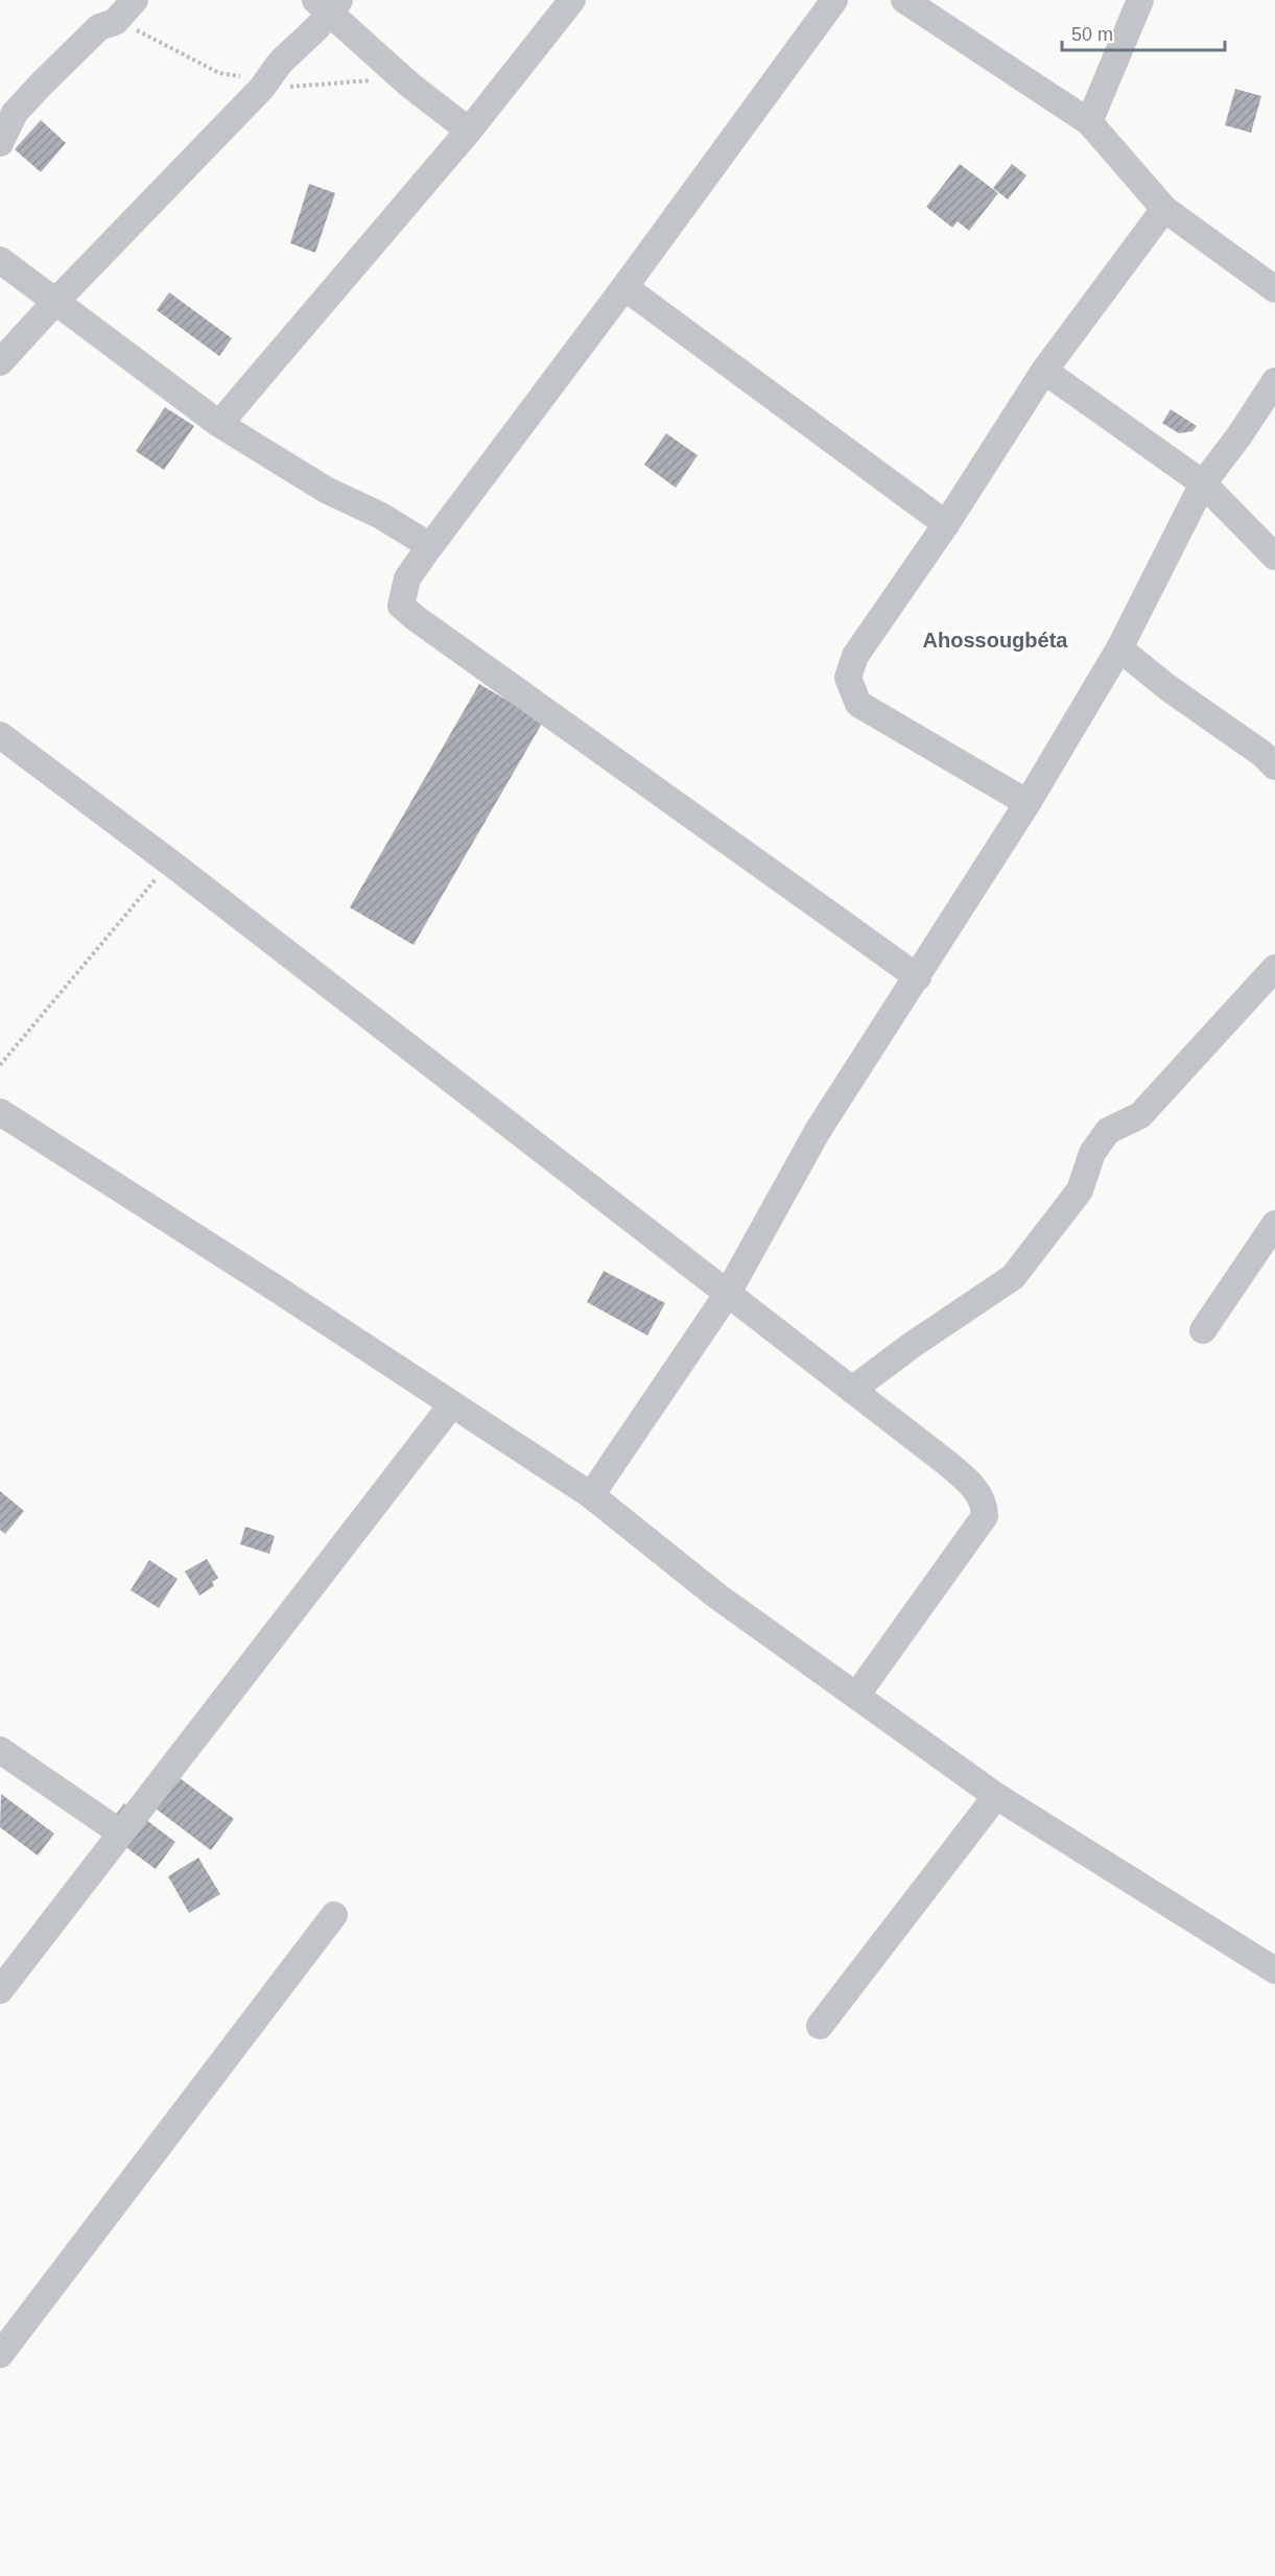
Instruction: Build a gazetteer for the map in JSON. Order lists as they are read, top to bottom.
{
  "districts": ["Ahossougbéta"],
  "scale_bar": "50 m"
}
